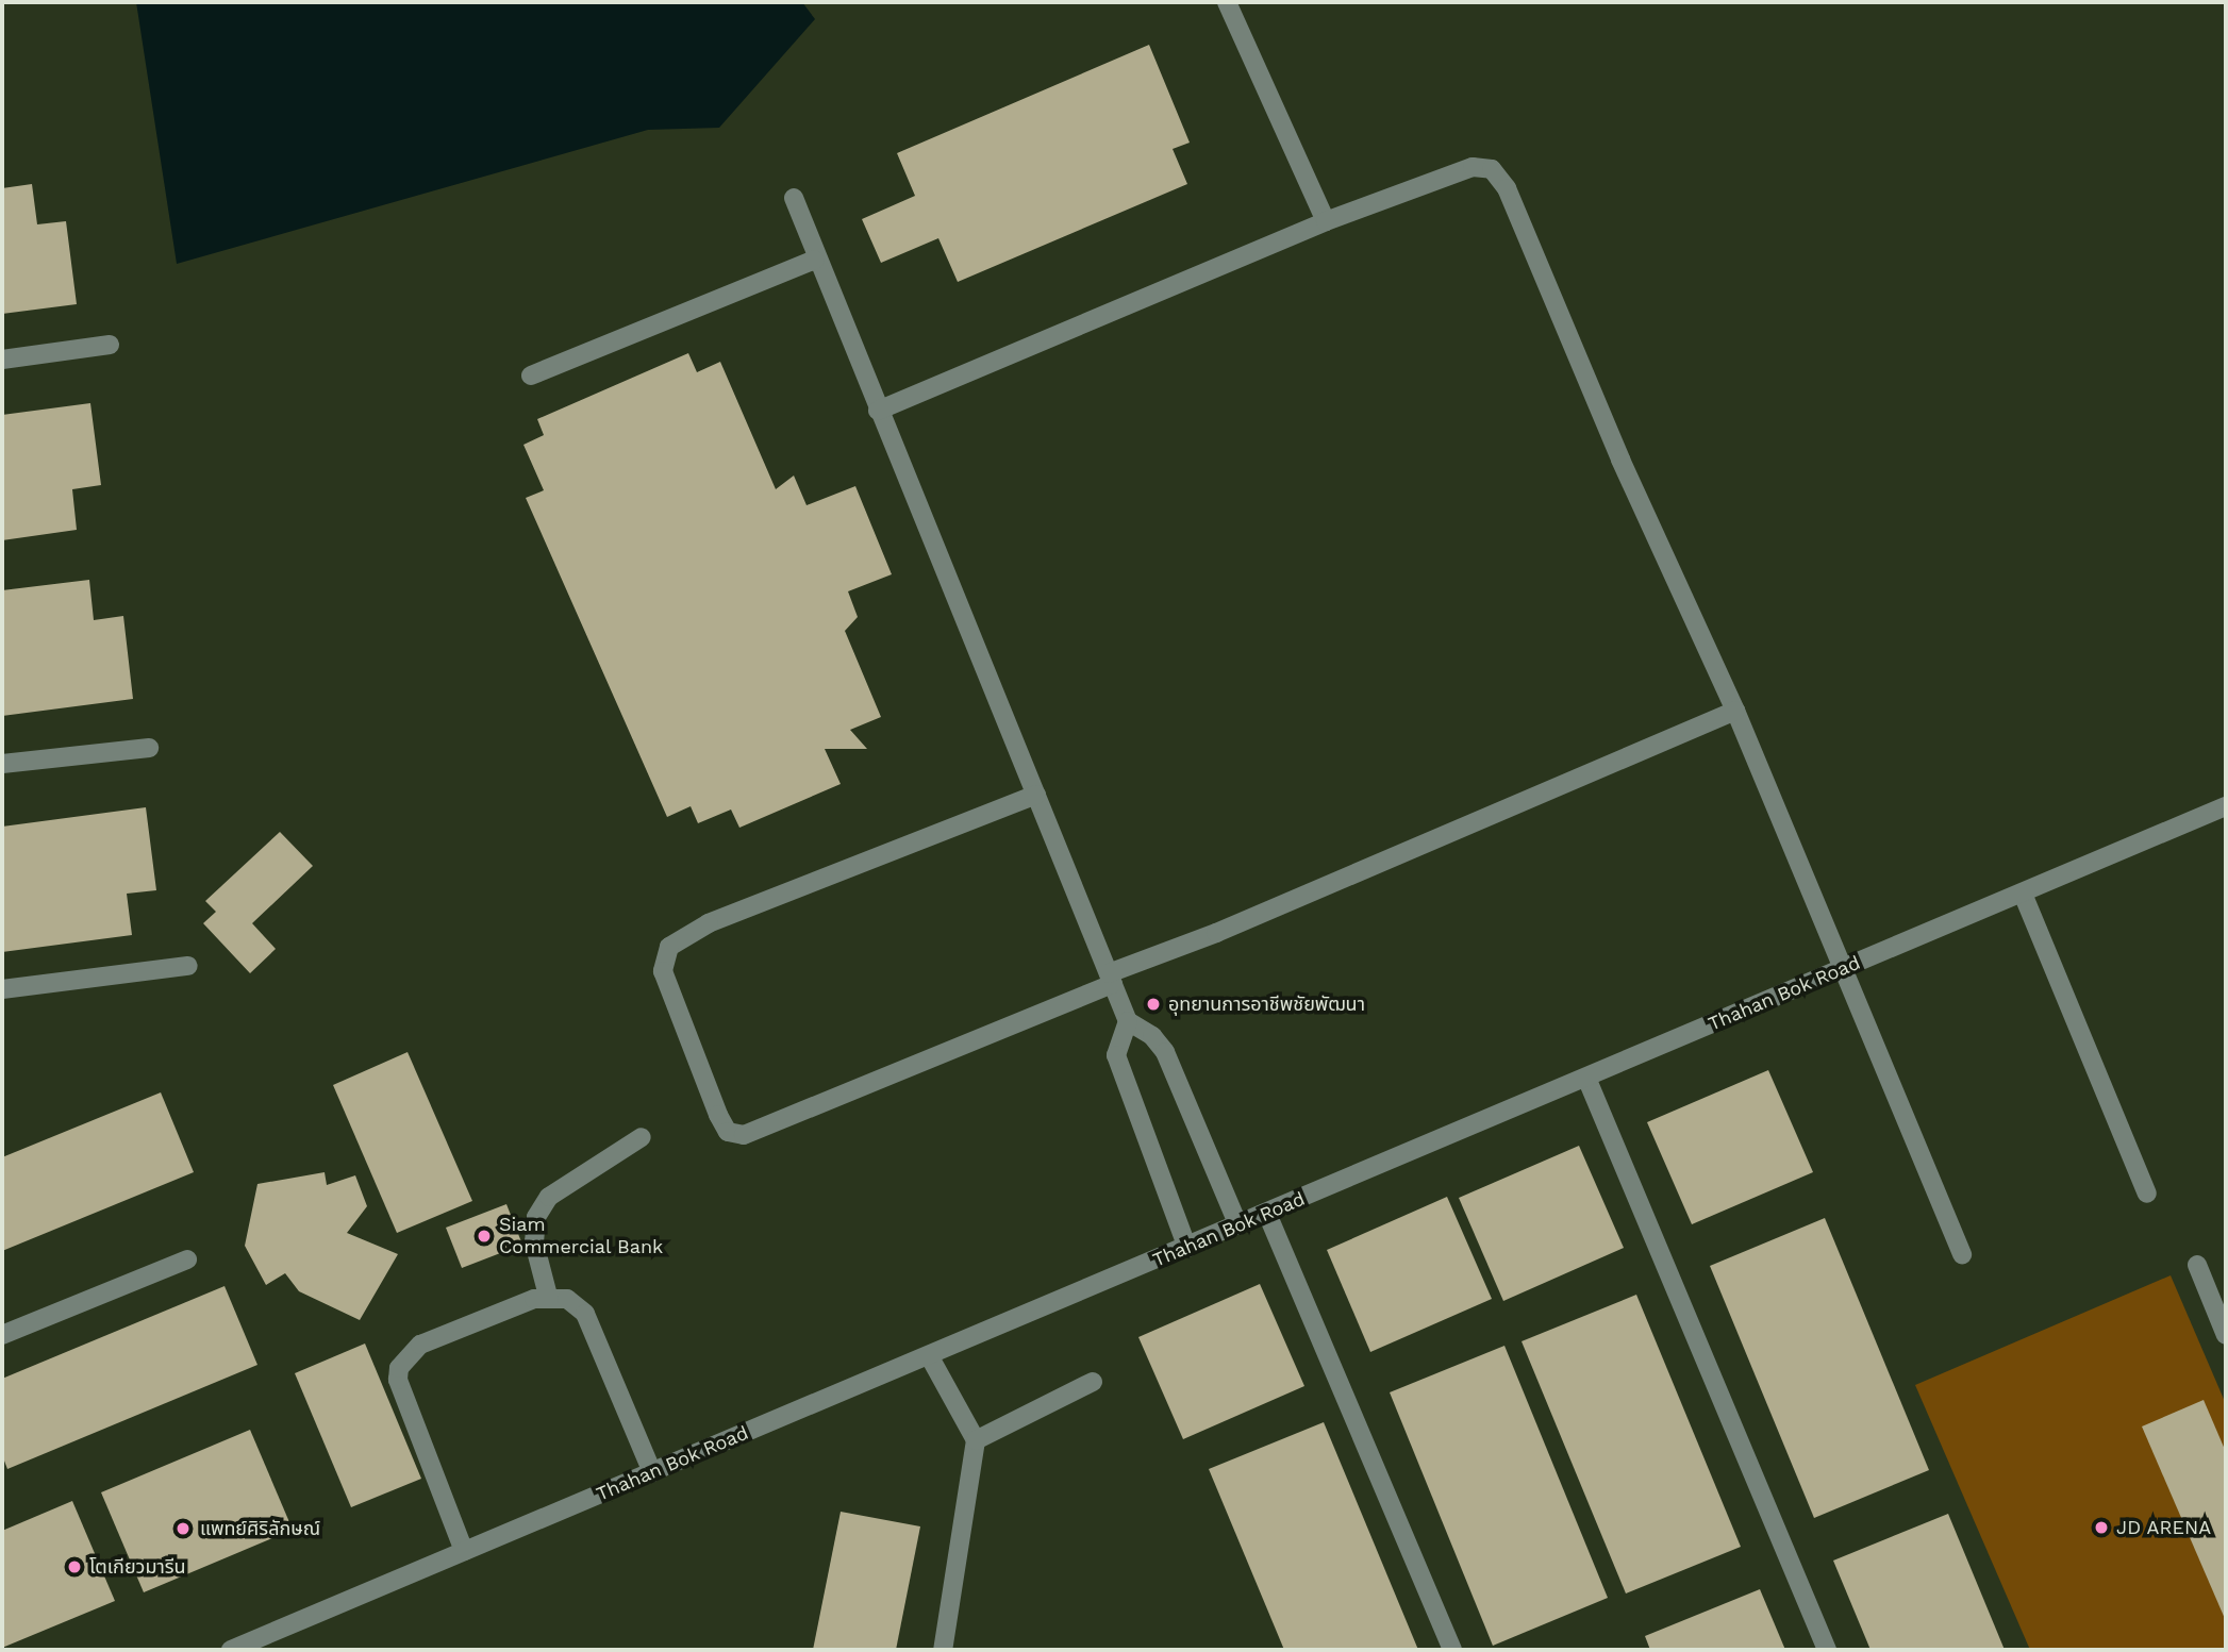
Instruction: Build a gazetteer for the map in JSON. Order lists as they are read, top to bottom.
{
  "streets": {
    "street": ["Thahan Bok Road"]
  },
  "places": [
    "อุทยานการอาชีพชัยพัฒนา",
    "Siam Commercial Bank",
    "JD ARENA",
    "แพทย์ศิริลักษณ์",
    "โตเกียวมารีน"
  ]
}
